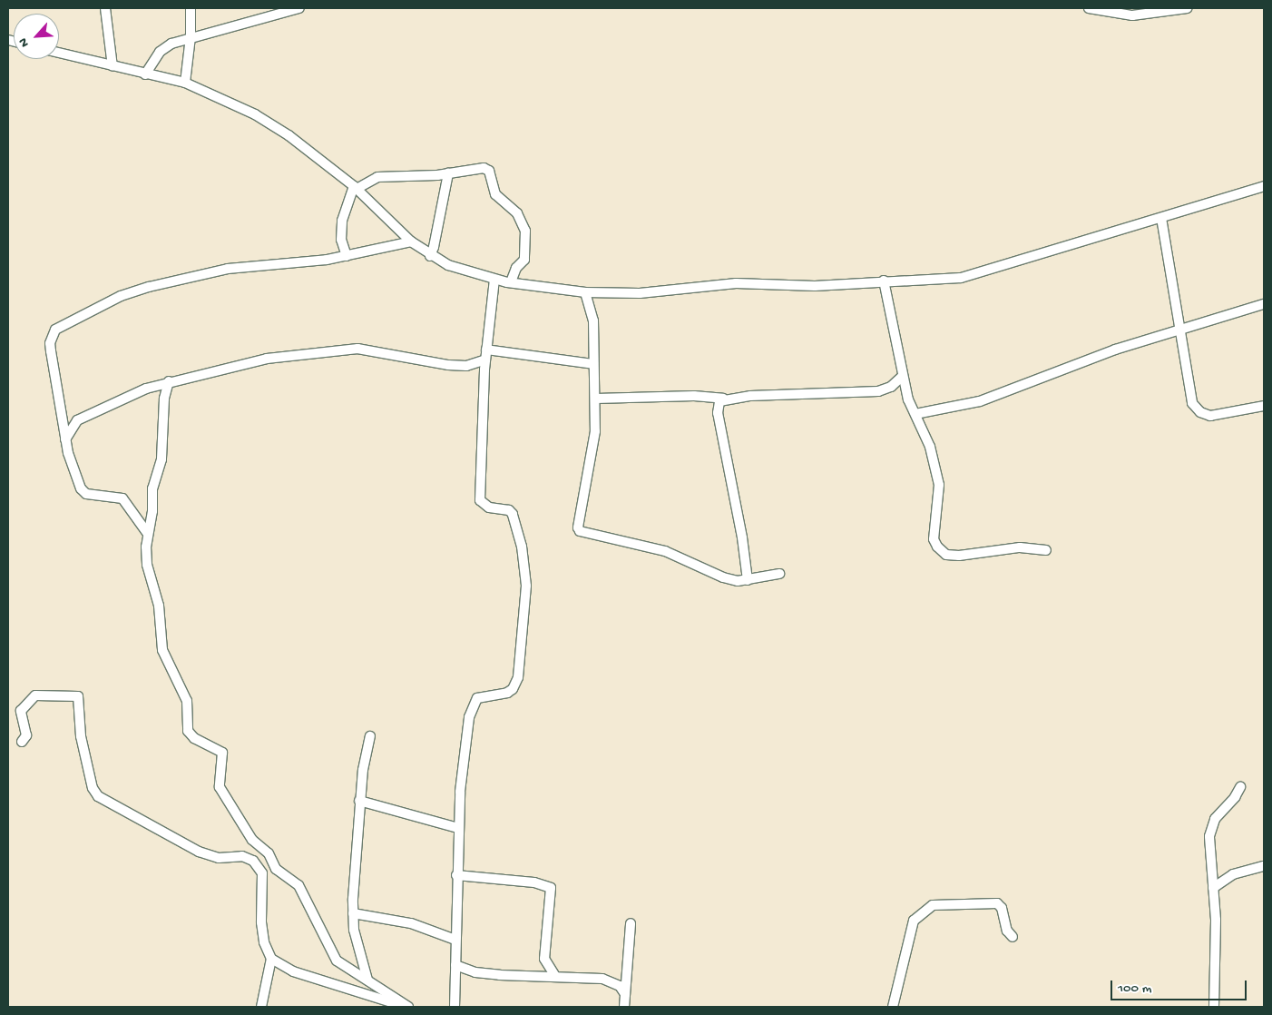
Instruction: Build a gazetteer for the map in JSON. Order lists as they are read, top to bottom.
{
  "scale_bar": "100 m",
  "north": "bottom left"
}
